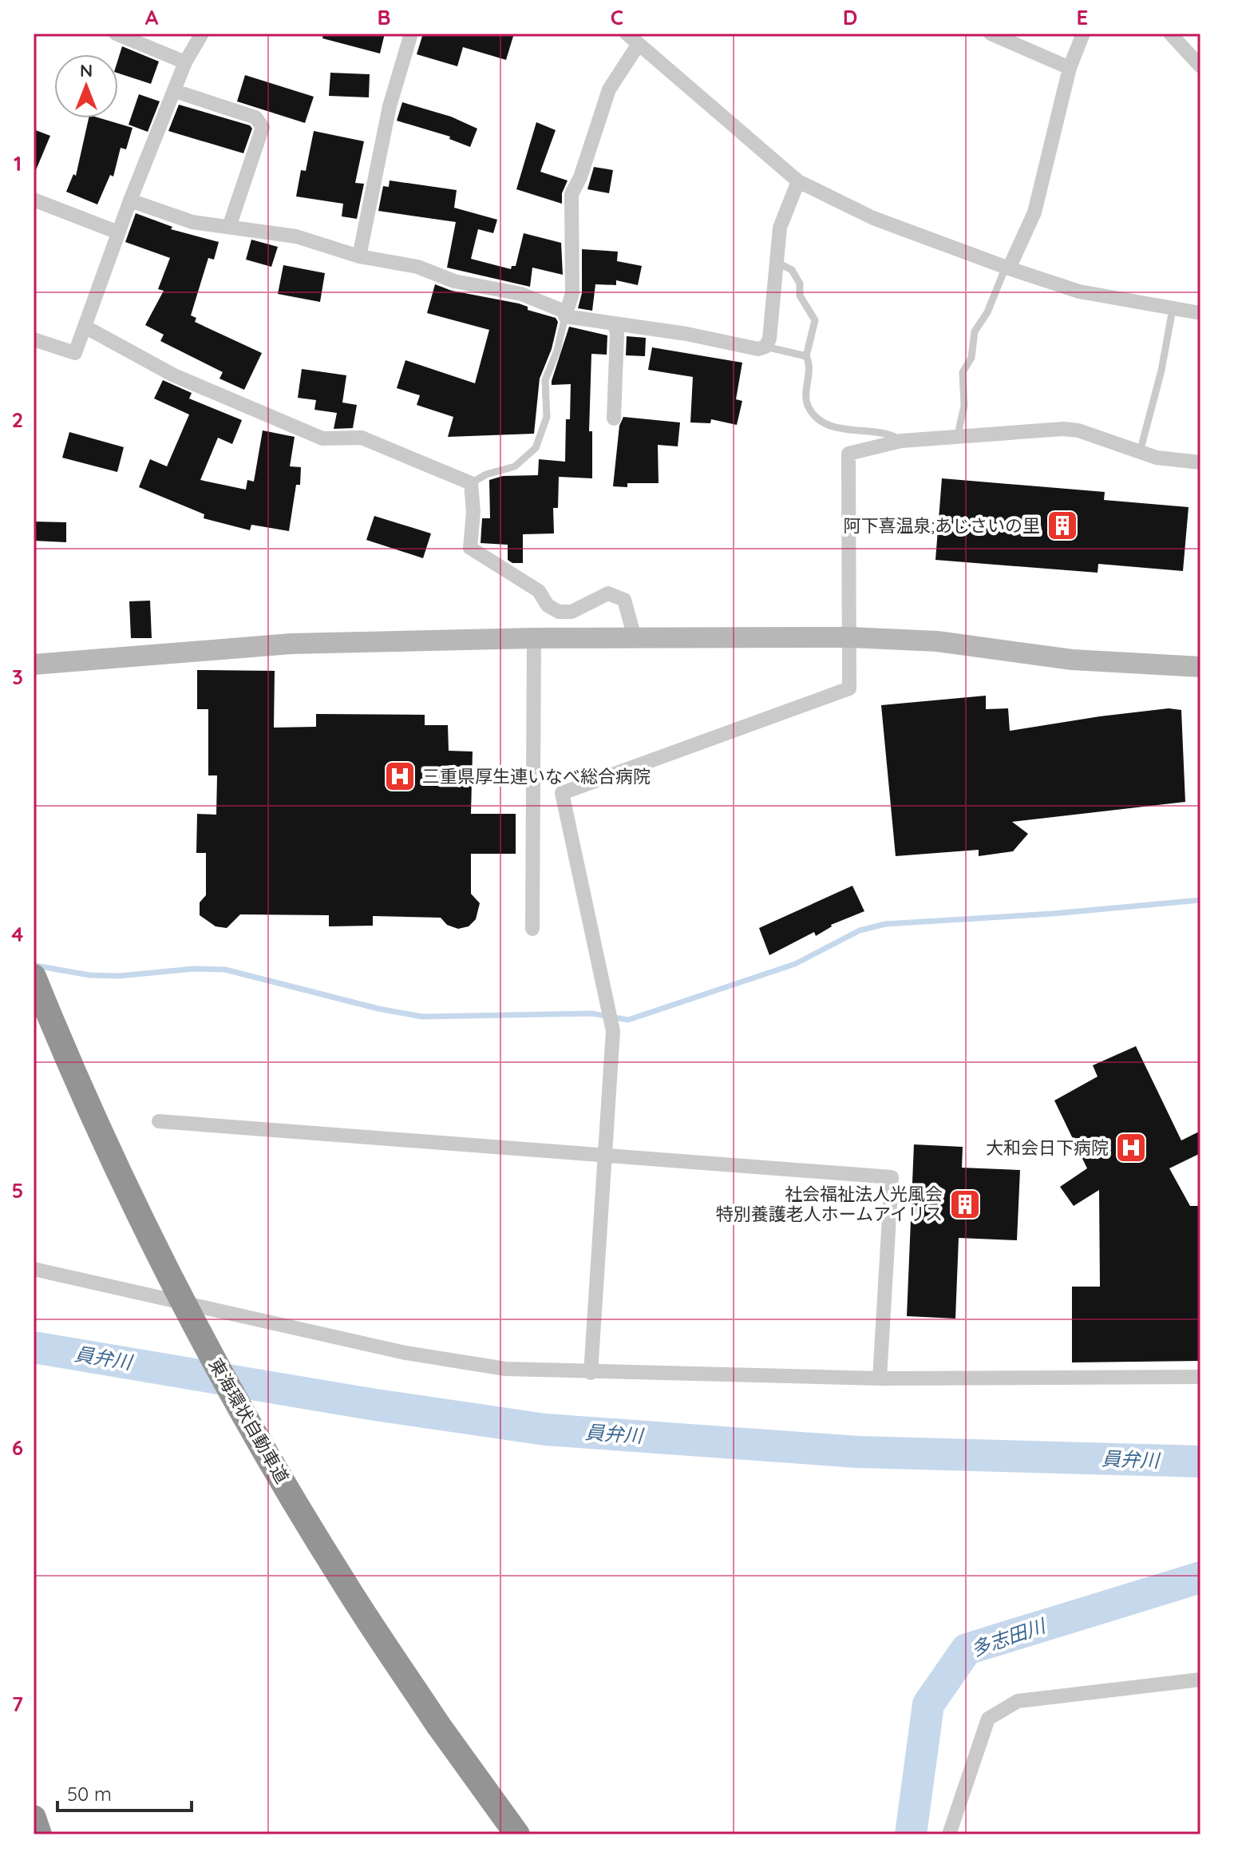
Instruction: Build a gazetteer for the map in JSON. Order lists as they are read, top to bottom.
{
  "streets": {
    "highway": ["東海環状自動車道"]
  },
  "water": ["員弁川", "多志田川"],
  "places": {
    "building": ["阿下喜温泉;あじさいの里", "社会福祉法人光風会 特別養護老人ホームアイリス"],
    "hospital": ["三重県厚生連いなべ総合病院", "大和会日下病院"]
  },
  "scale_bar": "50 m",
  "north": "top",
  "grid": {
    "columns": [
      "A",
      "B",
      "C",
      "D",
      "E"
    ],
    "rows": [
      "1",
      "2",
      "3",
      "4",
      "5",
      "6",
      "7"
    ]
  }
}
